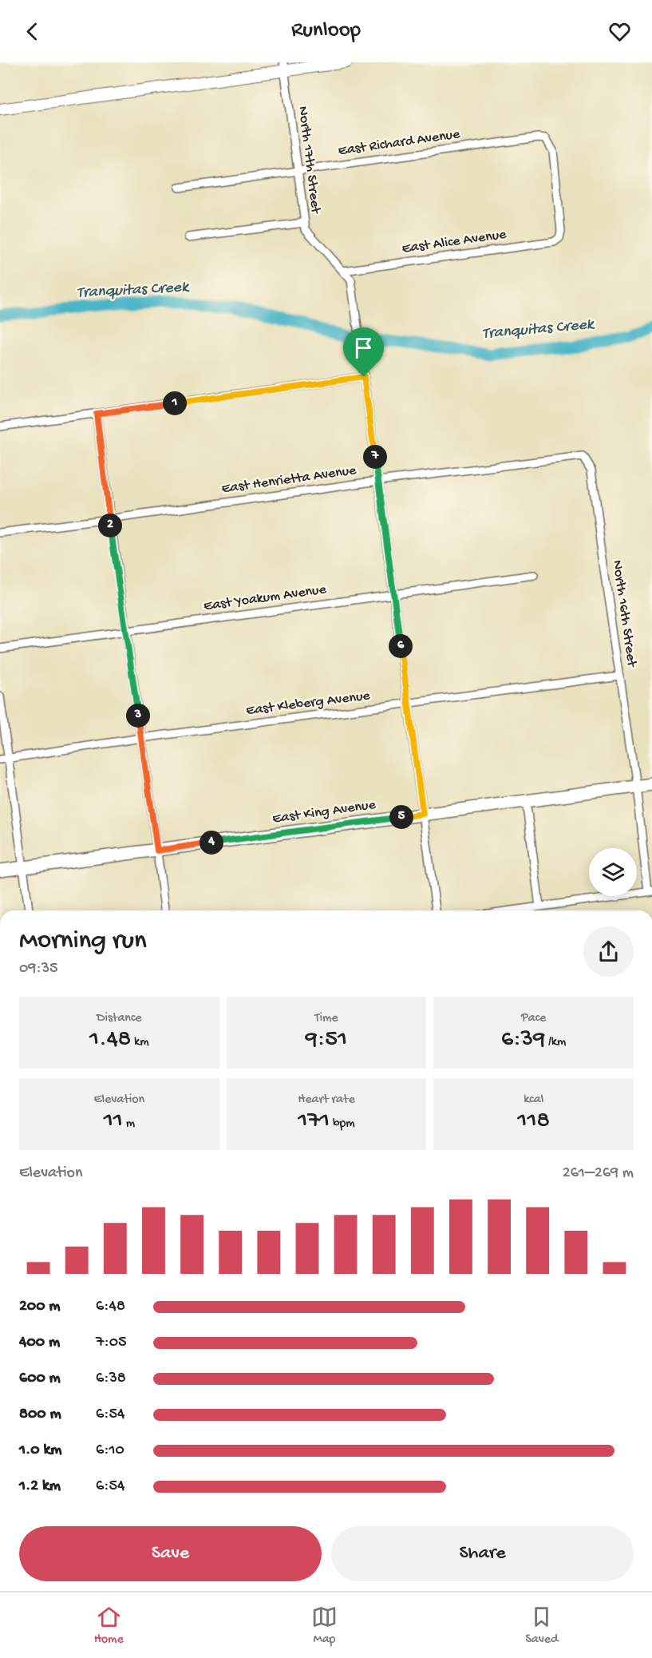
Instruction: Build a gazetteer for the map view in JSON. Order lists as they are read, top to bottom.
{
  "streets": {
    "main road": ["East King Avenue"],
    "street": [
      "East Richard Avenue",
      "North 17th Street",
      "East Alice Avenue",
      "East Henrietta Avenue",
      "East Yoakum Avenue",
      "North 16th Street",
      "East Kleberg Avenue"
    ]
  },
  "crossings": [
    ["East Richard Avenue", "North 17th Street"],
    ["East Richard Avenue", "East Alice Avenue"],
    ["North 17th Street", "East Alice Avenue"],
    ["North 17th Street", "East Henrietta Avenue"],
    ["North 17th Street", "East Yoakum Avenue"],
    ["North 17th Street", "East Kleberg Avenue"],
    ["North 17th Street", "East King Avenue"],
    ["East Henrietta Avenue", "North 16th Street"],
    ["North 16th Street", "East Kleberg Avenue"],
    ["North 16th Street", "East King Avenue"]
  ],
  "water": ["Tranquitas Creek"],
  "page": {
    "header": "Runloop",
    "pins": [
      "1",
      "7",
      "2",
      "6",
      "3",
      "5",
      "4"
    ],
    "heading": ["Morning run", "09:35"],
    "stats": [
      ["Distance", "1.48 km"],
      ["Time", "9:51"],
      ["Pace", "6:39 /km"],
      ["Elevation", "11 m"],
      ["Heart rate", "171 bpm"],
      ["kcal", "118"]
    ],
    "chart": ["Elevation", "261–269 m"],
    "list": [
      {
        "name": "200 m",
        "note": "6:48"
      },
      {
        "name": "400 m",
        "note": "7:05"
      },
      {
        "name": "600 m",
        "note": "6:38"
      },
      {
        "name": "800 m",
        "note": "6:54"
      },
      {
        "name": "1.0 km",
        "note": "6:10"
      },
      {
        "name": "1.2 km",
        "note": "6:54"
      }
    ],
    "buttons": ["Save", "Share"],
    "tabs": ["Home", "Map", "Saved"]
  }
}
